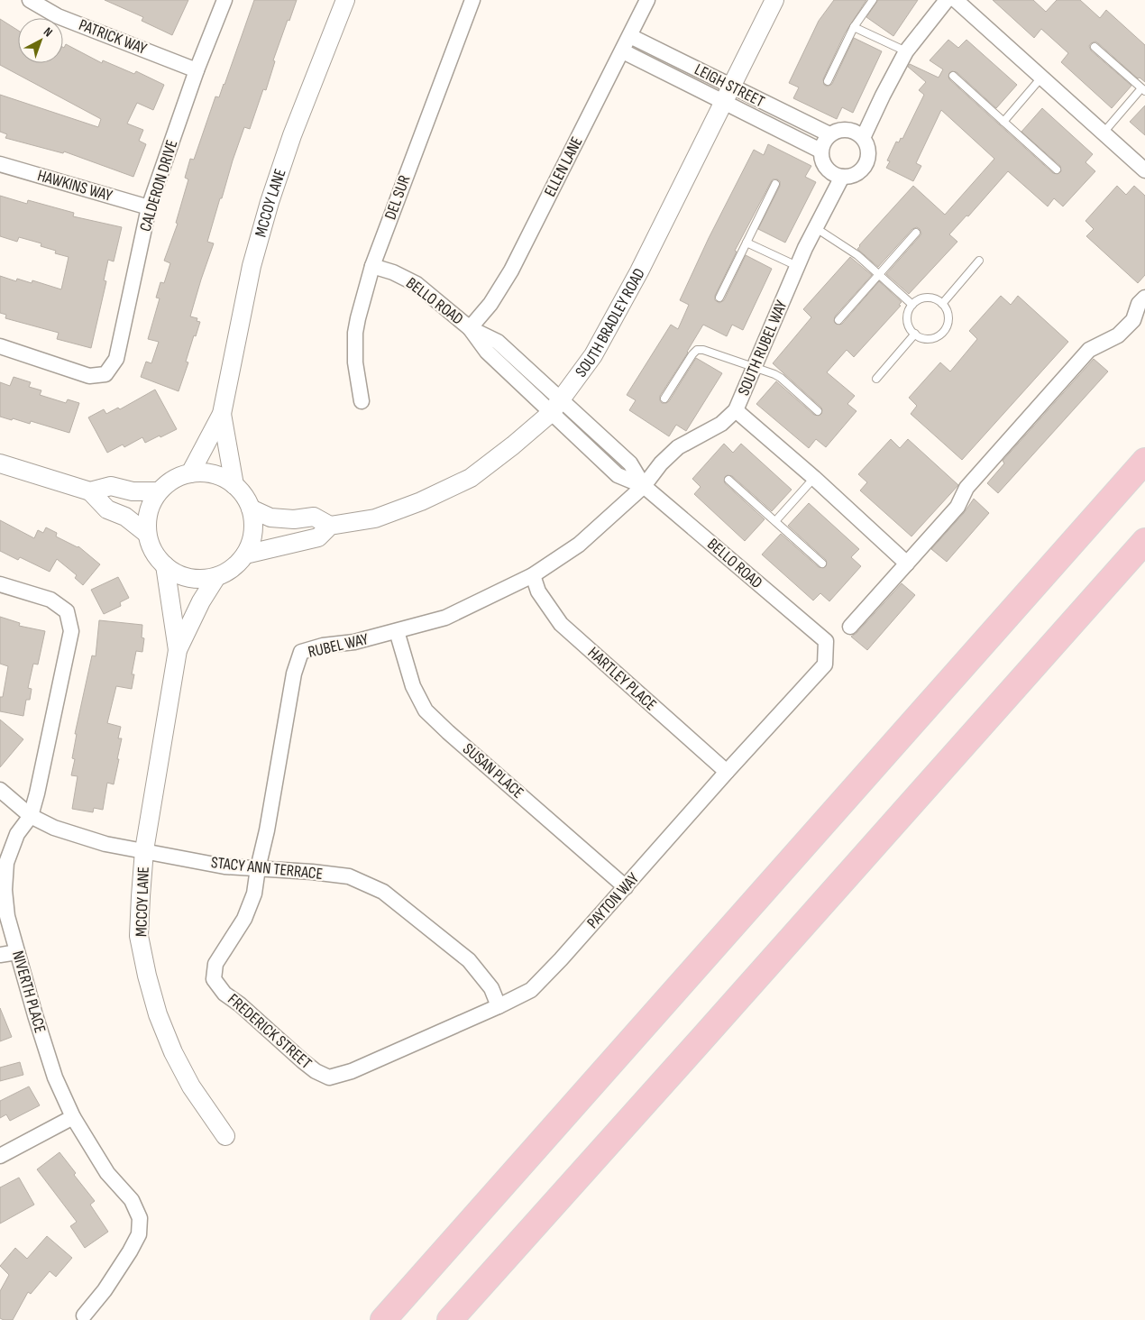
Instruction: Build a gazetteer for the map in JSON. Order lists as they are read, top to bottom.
{
  "streets": {
    "street": [
      "PATRICK WAY",
      "LEIGH STREET",
      "ELLEN LANE",
      "HAWKINS WAY",
      "CALDERON DRIVE",
      "DEL SUR",
      "MCCOY LANE",
      "BELLO ROAD",
      "SOUTH BRADLEY ROAD",
      "SOUTH RUBEL WAY",
      "RUBEL WAY",
      "HARTLEY PLACE",
      "SUSAN PLACE",
      "STACY ANN TERRACE",
      "PAYTON WAY",
      "NIVERTH PLACE",
      "FREDERICK STREET"
    ]
  },
  "crossings": [
    ["PATRICK WAY", "CALDERON DRIVE"],
    ["LEIGH STREET", "ELLEN LANE"],
    ["LEIGH STREET", "SOUTH BRADLEY ROAD"],
    ["LEIGH STREET", "SOUTH RUBEL WAY"],
    ["ELLEN LANE", "BELLO ROAD"],
    ["HAWKINS WAY", "CALDERON DRIVE"],
    ["DEL SUR", "BELLO ROAD"],
    ["MCCOY LANE", "SOUTH BRADLEY ROAD"],
    ["MCCOY LANE", "STACY ANN TERRACE"],
    ["BELLO ROAD", "SOUTH BRADLEY ROAD"],
    ["BELLO ROAD", "SOUTH RUBEL WAY"],
    ["BELLO ROAD", "RUBEL WAY"],
    ["BELLO ROAD", "PAYTON WAY"],
    ["SOUTH RUBEL WAY", "RUBEL WAY"],
    ["RUBEL WAY", "HARTLEY PLACE"],
    ["RUBEL WAY", "SUSAN PLACE"],
    ["RUBEL WAY", "STACY ANN TERRACE"],
    ["RUBEL WAY", "FREDERICK STREET"],
    ["HARTLEY PLACE", "PAYTON WAY"],
    ["SUSAN PLACE", "PAYTON WAY"],
    ["STACY ANN TERRACE", "PAYTON WAY"],
    ["STACY ANN TERRACE", "NIVERTH PLACE"],
    ["PAYTON WAY", "FREDERICK STREET"]
  ],
  "north": "top right"
}
